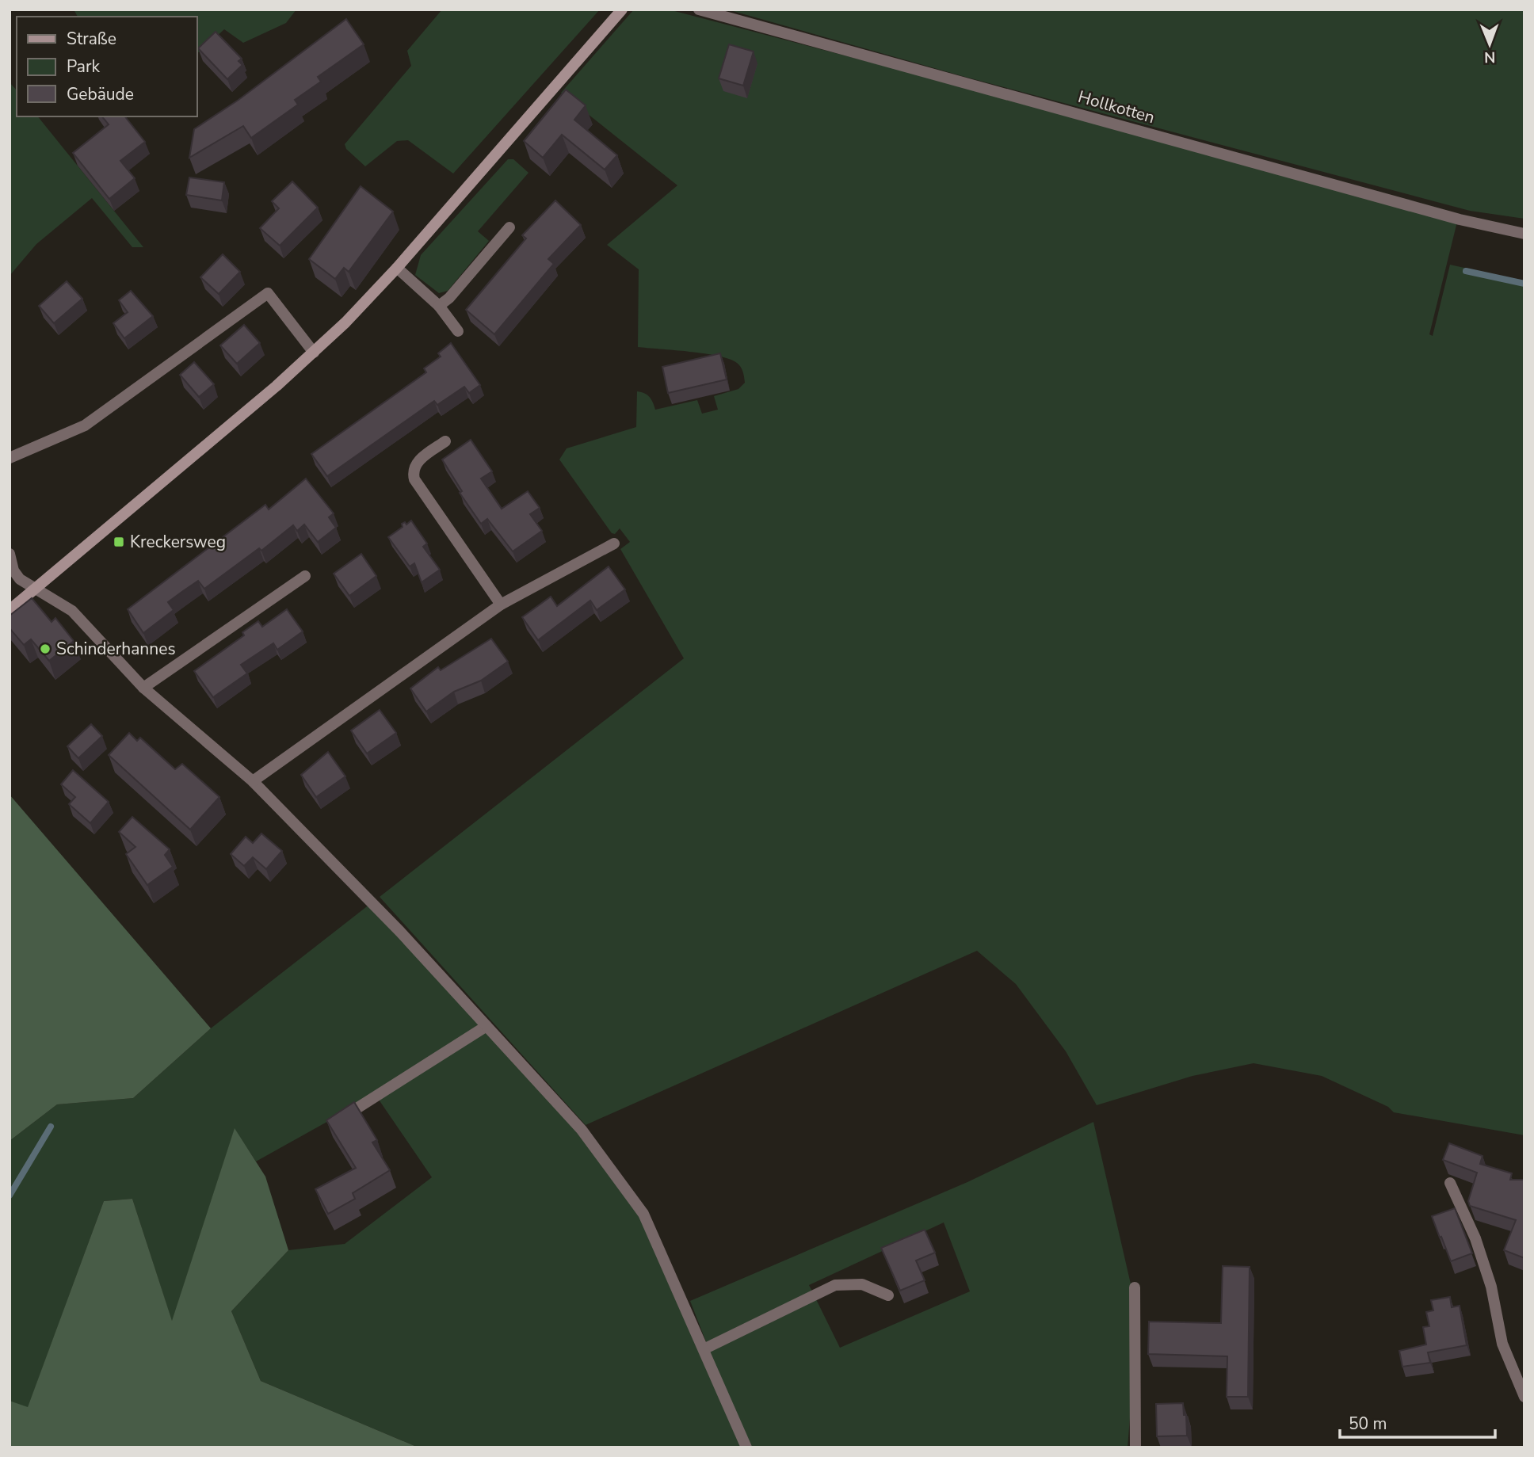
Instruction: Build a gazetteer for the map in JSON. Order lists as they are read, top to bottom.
{
  "streets": {
    "street": ["Hollkotten"]
  },
  "places": {
    "transit": ["Kreckersweg"],
    "other": ["Schinderhannes"]
  },
  "legend": ["Straße", "Park", "Gebäude"],
  "scale_bar": "50 m",
  "north": "bottom"
}
